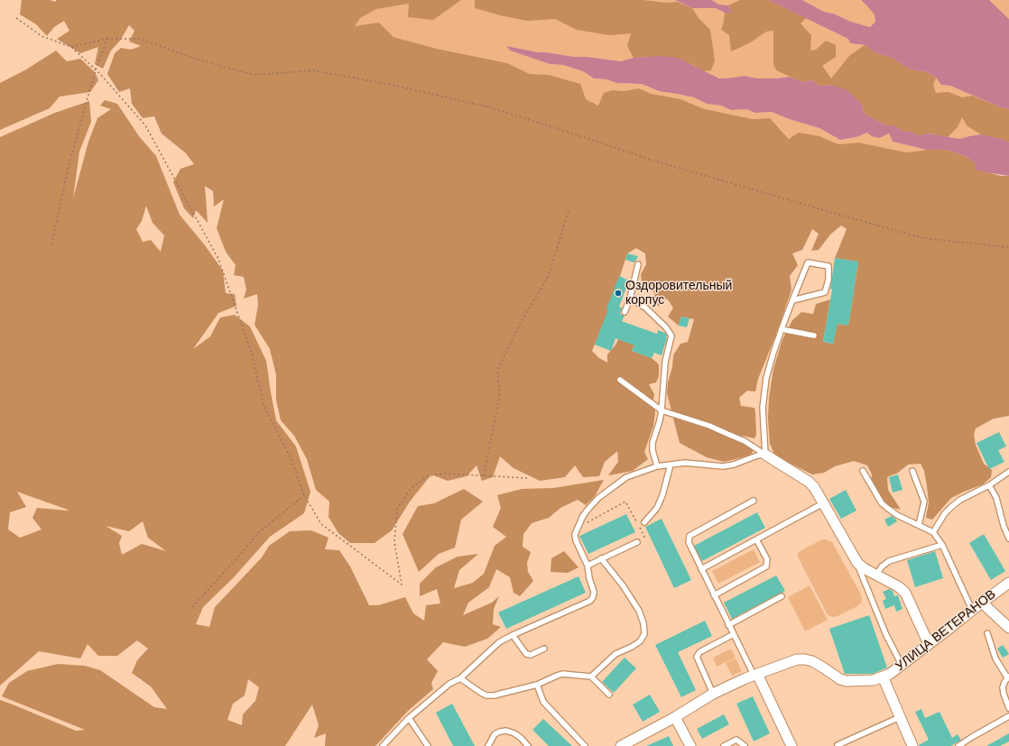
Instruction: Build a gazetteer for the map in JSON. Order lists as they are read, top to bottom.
{
  "streets": {
    "street": ["УЛИЦА ВЕТЕРАНОВ"]
  },
  "places": ["Оздоровительный корпус"]
}
